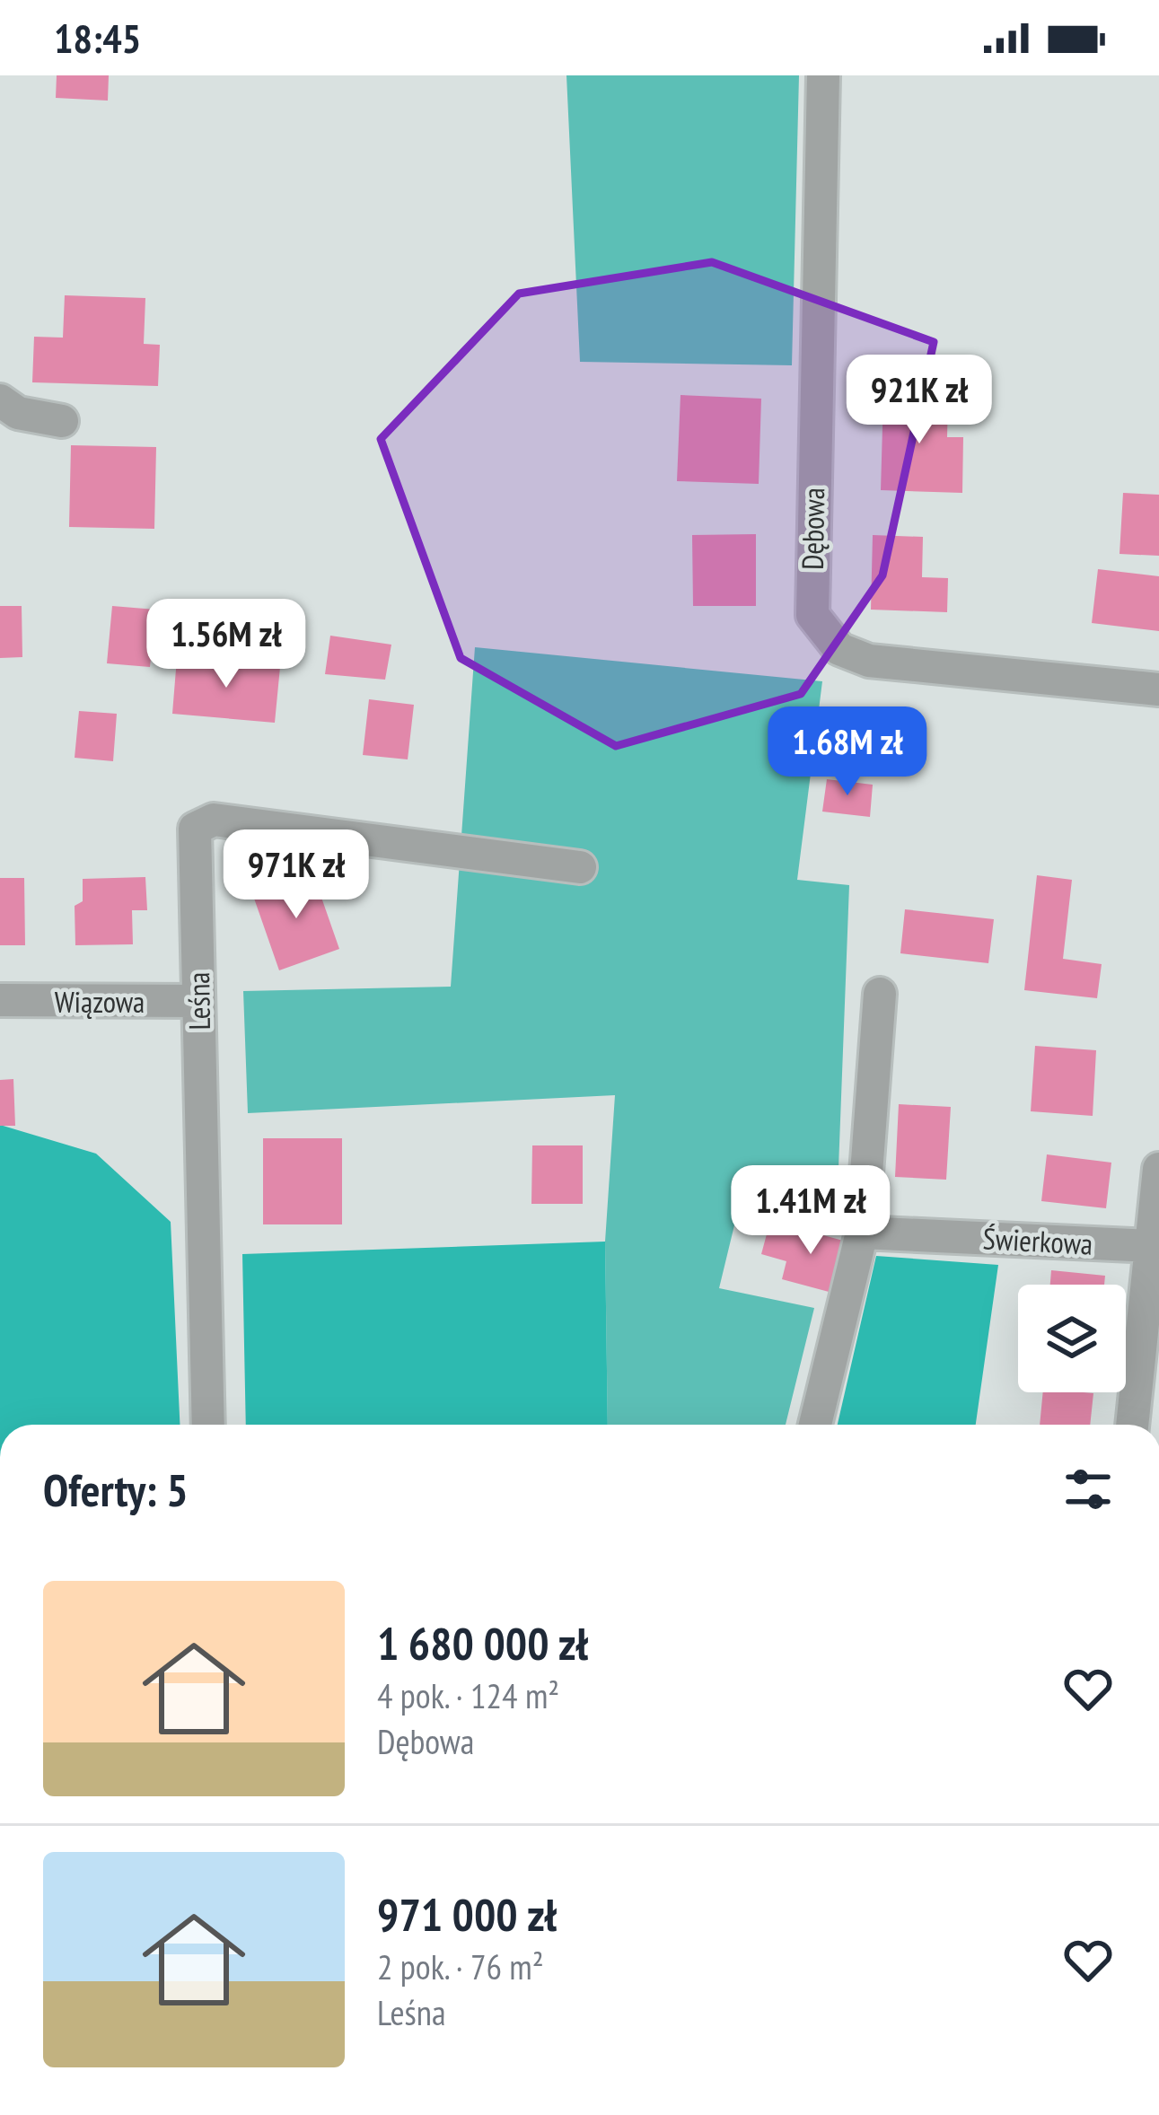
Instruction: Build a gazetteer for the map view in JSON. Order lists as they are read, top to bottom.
{
  "streets": {
    "street": [
      "Dębowa",
      "Wiązowa",
      "Leśna",
      "Świerkowa"
    ]
  },
  "crossings": [
    ["Wiązowa", "Leśna"]
  ],
  "page": {
    "status": "18:45",
    "price": [
      "921K zł",
      "1.56M zł",
      "1.68M zł",
      "971K zł",
      "1.41M zł"
    ],
    "heading": "Oferty: 5",
    "list": [
      {
        "name": "1 680 000 zł",
        "note": "4 pok. · 124 m² · Dębowa"
      },
      {
        "name": "971 000 zł",
        "note": "2 pok. · 76 m² · Leśna"
      }
    ]
  }
}
